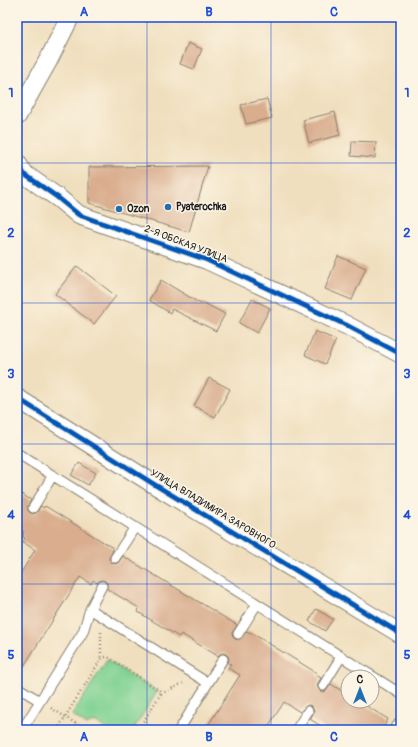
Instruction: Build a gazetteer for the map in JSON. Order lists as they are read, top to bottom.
{
  "streets": {
    "street": ["2-Я ОБСКАЯ УЛИЦА", "УЛИЦА ВЛАДИМИРА ЗАРОВНОГО"]
  },
  "places": ["Pyaterochka", "Ozon"],
  "north": "top",
  "grid": {
    "columns": ["A", "B", "C"],
    "rows": [
      "1",
      "2",
      "3",
      "4",
      "5"
    ]
  }
}
